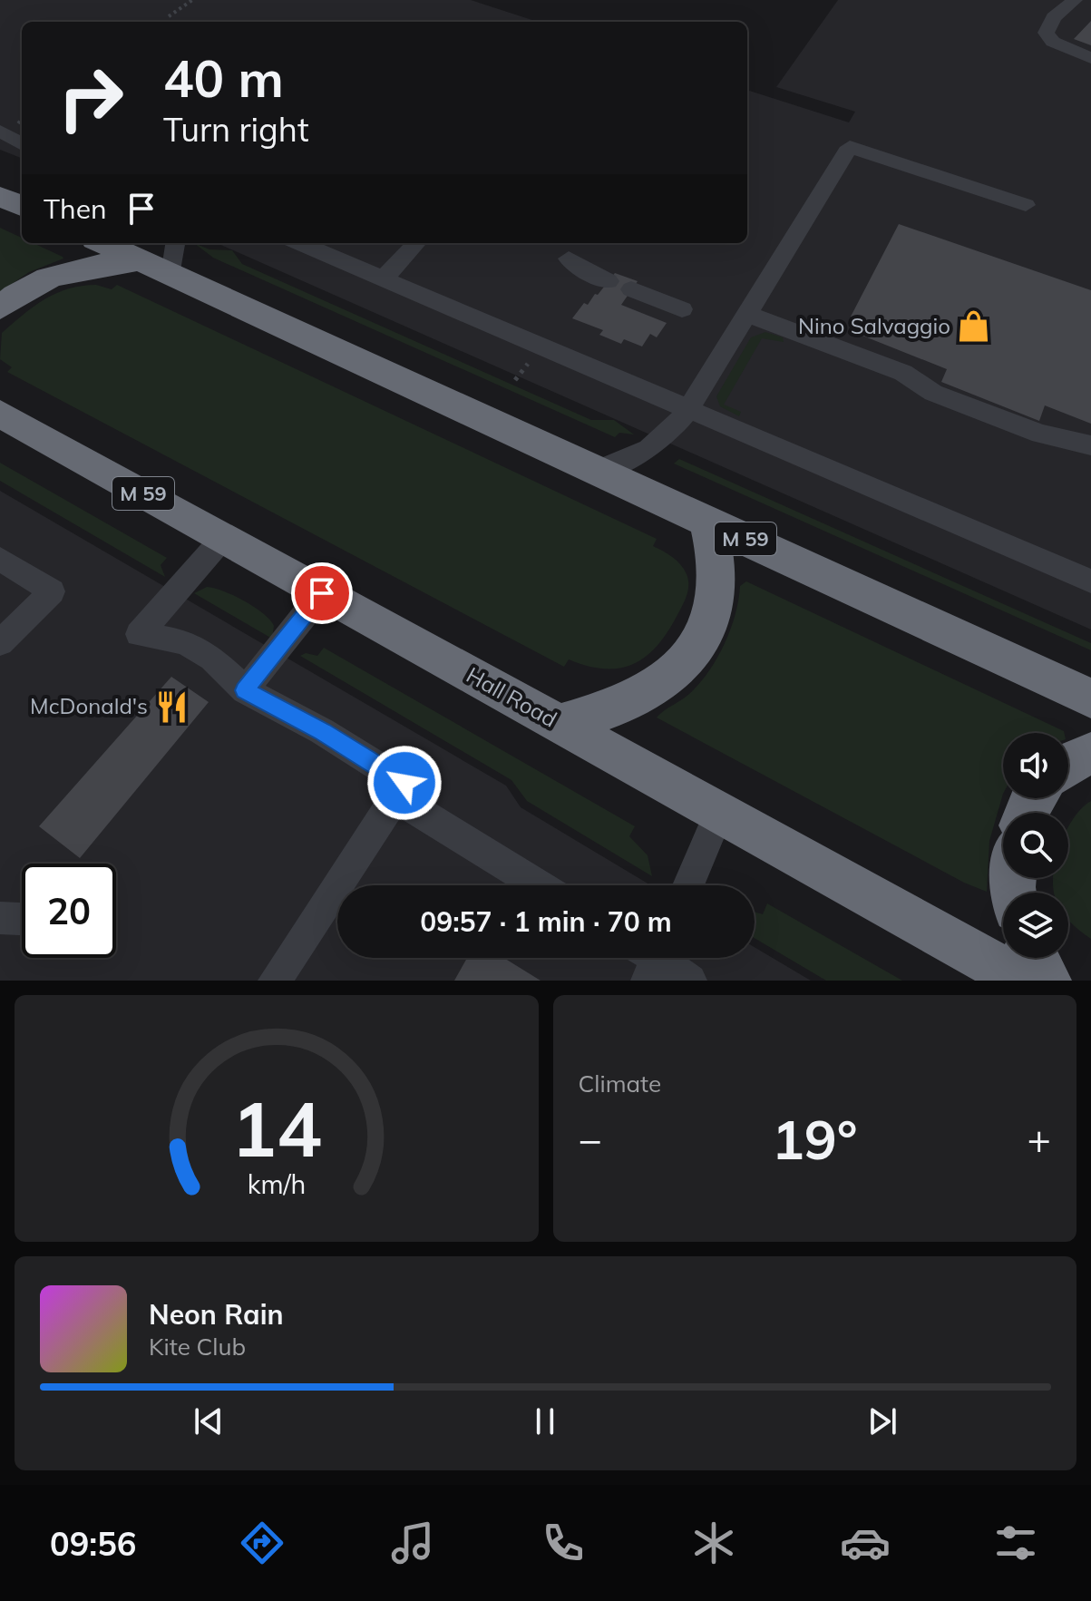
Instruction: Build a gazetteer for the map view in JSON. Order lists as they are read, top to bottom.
{
  "streets": {
    "highway": ["M 59", "Hall Road"]
  },
  "places": {
    "shop": ["Nino Salvaggio"],
    "restaurant": ["McDonald's"]
  },
  "page": {
    "turn": ["40 m", "Turn right"],
    "then": "Then",
    "limit": "20",
    "trip": "09:57 · 1 min · 70 m",
    "tile": "Climate",
    "heat": ["−", "19°", "+"],
    "song": ["Neon Rain", "Kite Club"],
    "tabs": "09:56",
    "gauge": ["14", "km/h"]
  }
}
